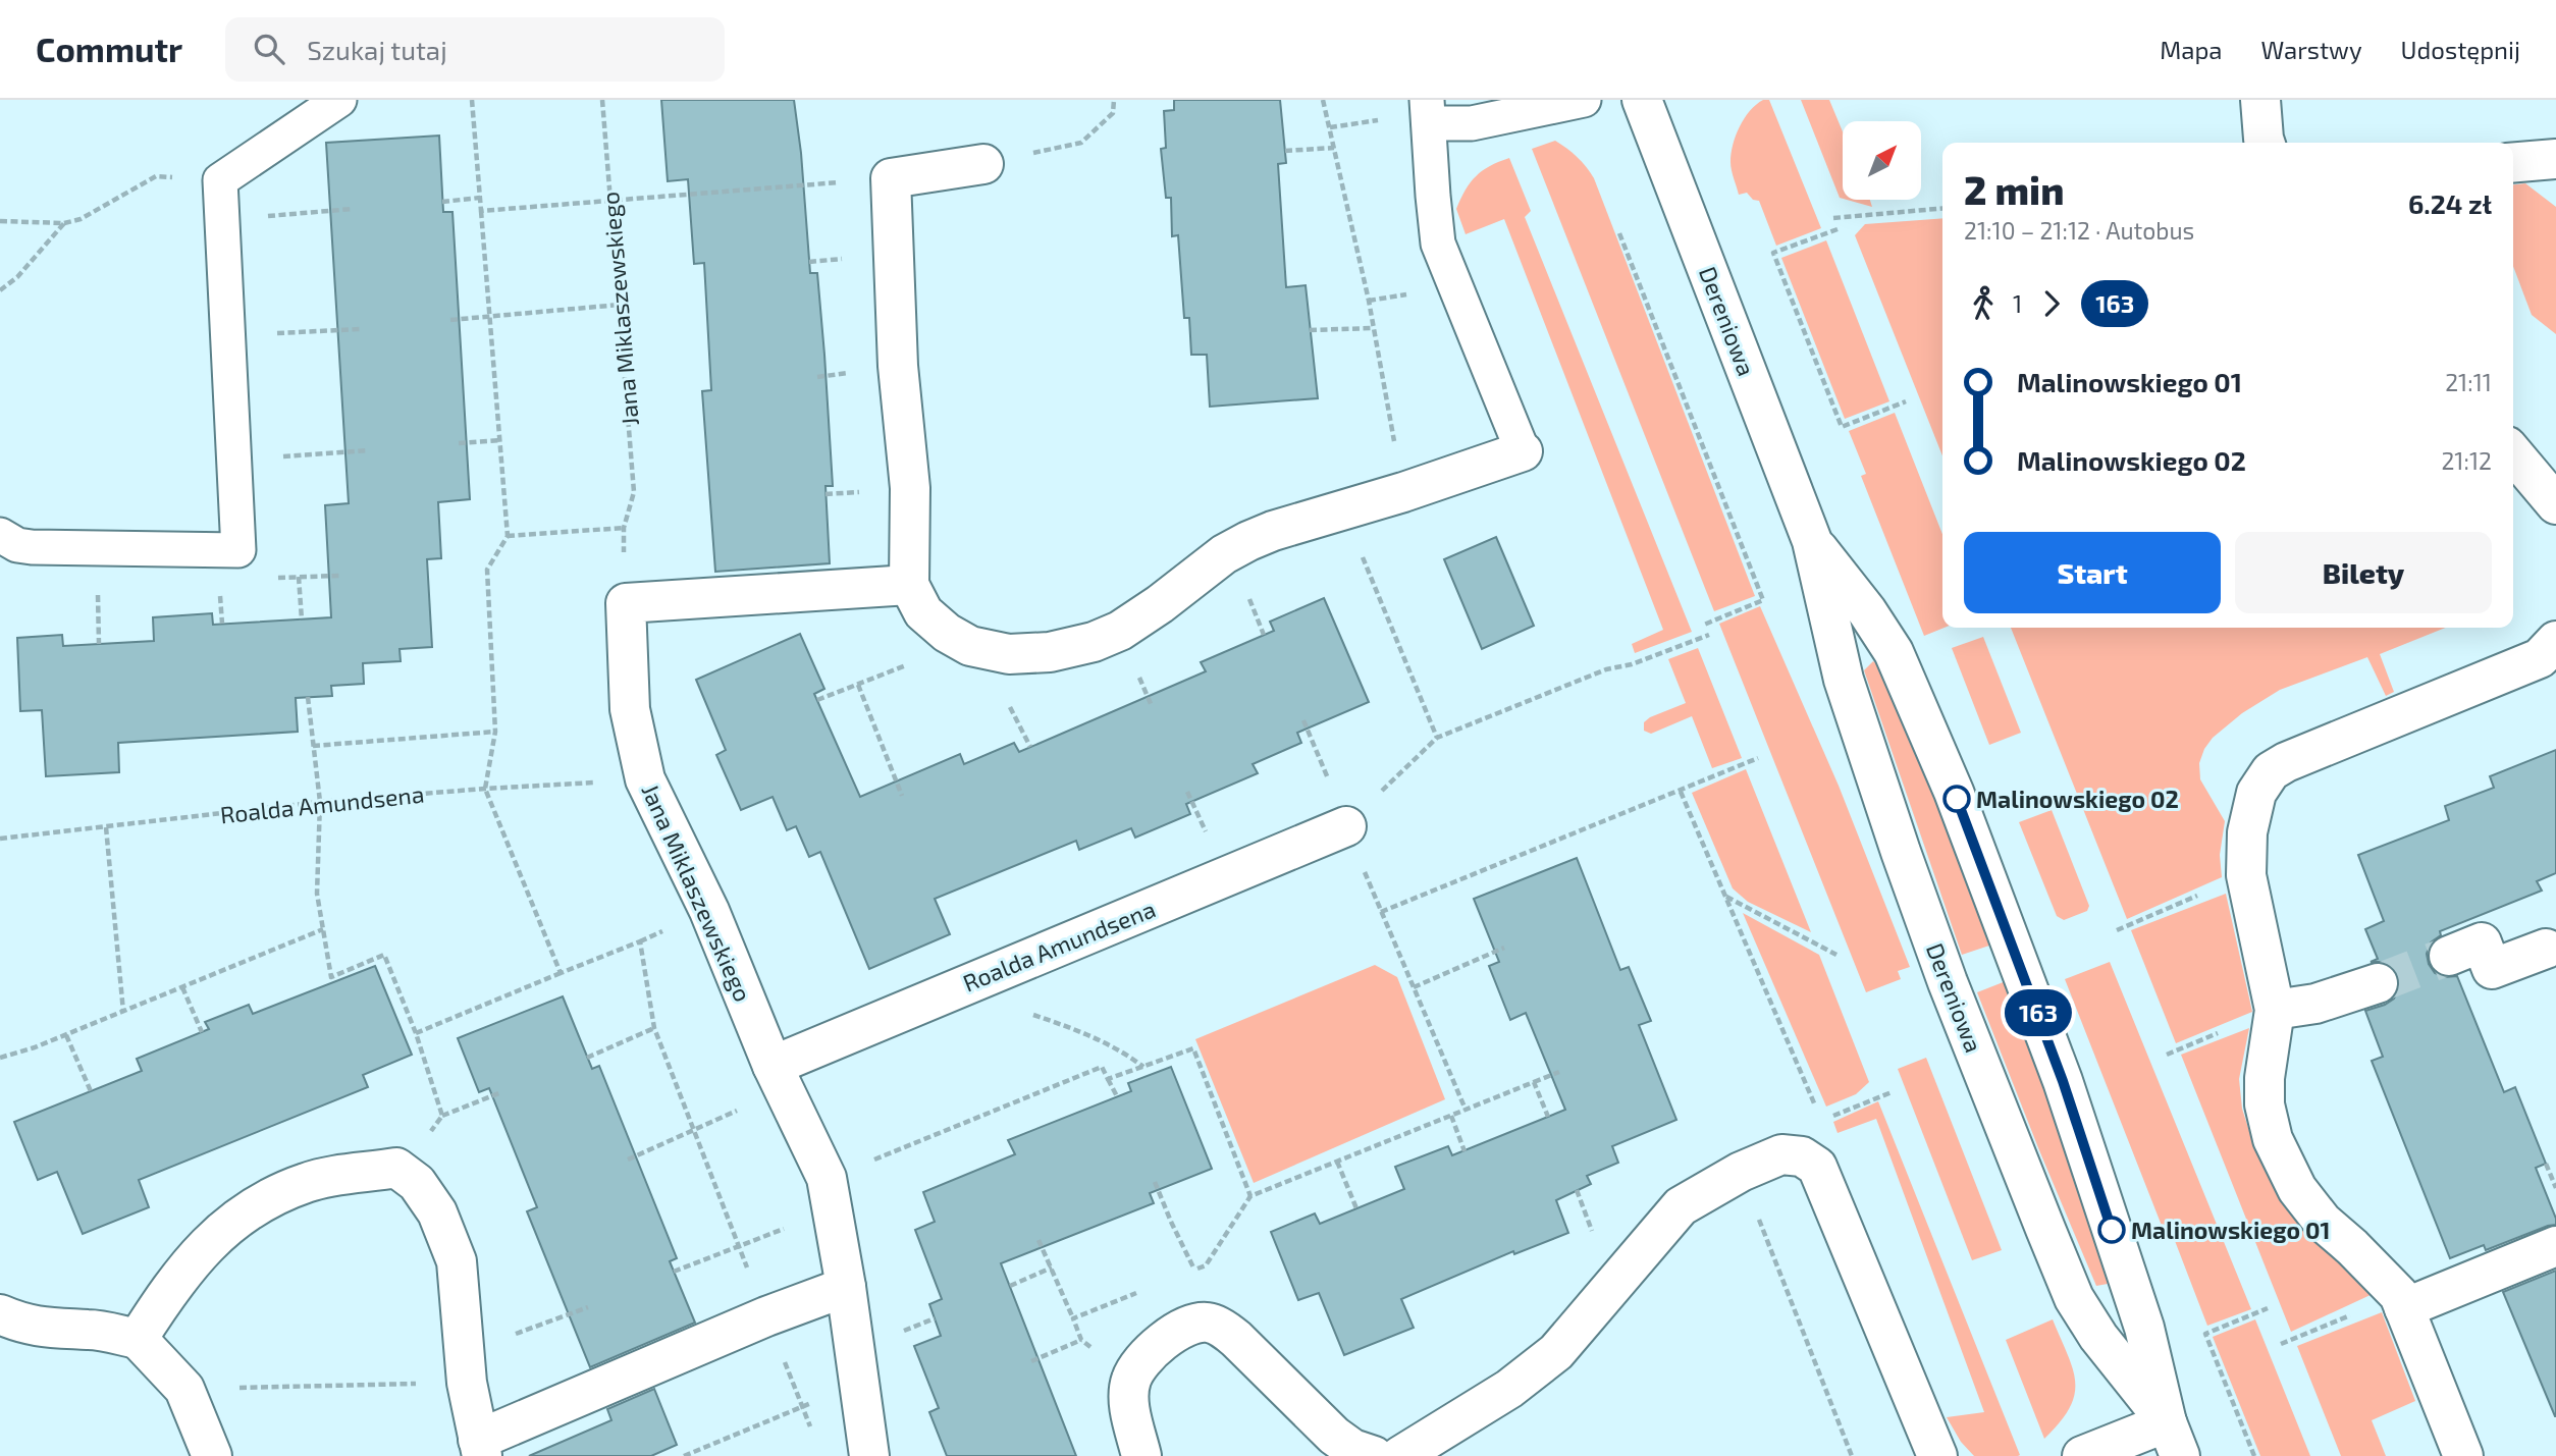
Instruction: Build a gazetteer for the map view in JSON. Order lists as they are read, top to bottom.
{
  "streets": {
    "street": ["Jana Miklaszewskiego", "Dereniowa", "Roalda Amundsena"]
  },
  "crossings": [
    ["Jana Miklaszewskiego", "Roalda Amundsena"]
  ],
  "places": ["Malinowskiego 02", "Malinowskiego 01"],
  "lines": ["bus line 163"],
  "north": "top right",
  "page": {
    "header": "Commutr",
    "search": "Szukaj tutaj",
    "nav": ["Mapa", "Warstwy", "Udostępnij"],
    "on_map": "163",
    "heading": ["2 min", "21:10 – 21:12 · Autobus", "6.24 zł"],
    "legs": ["1", "163"],
    "list": [
      {
        "name": "Malinowskiego 01",
        "value": "21:11"
      },
      {
        "name": "Malinowskiego 02",
        "value": "21:12"
      }
    ],
    "buttons": ["Start", "Bilety"]
  }
}
